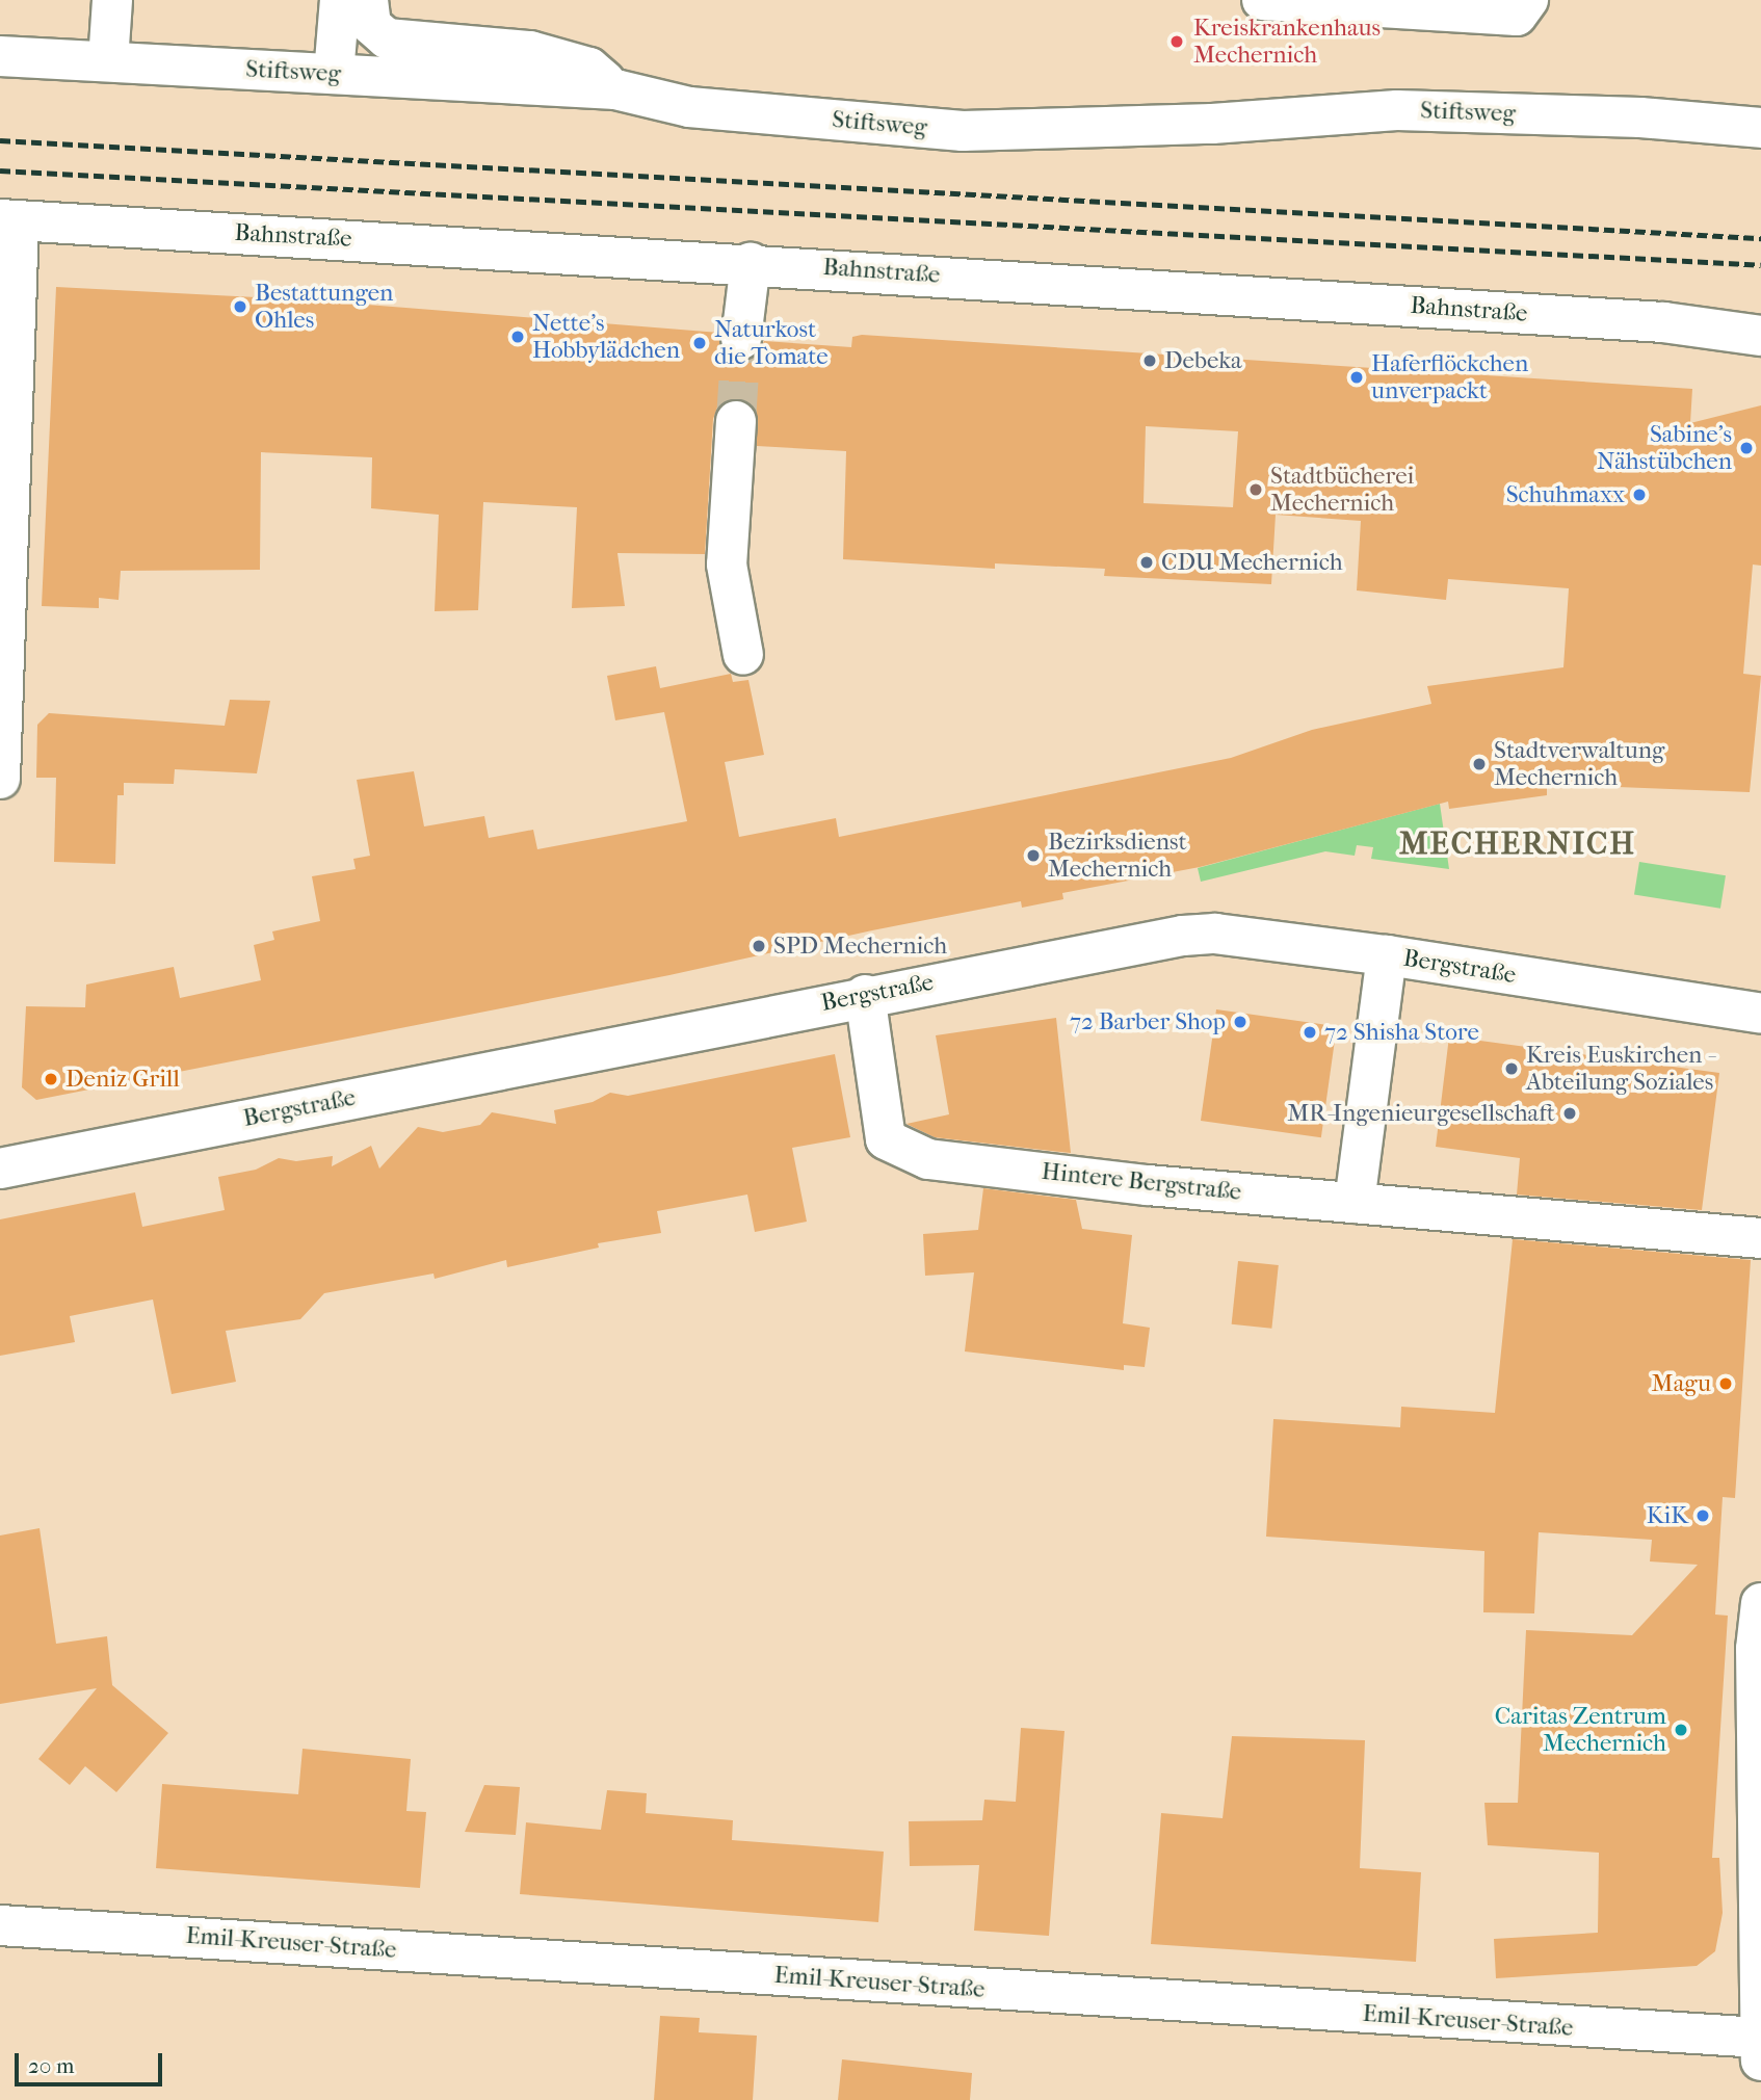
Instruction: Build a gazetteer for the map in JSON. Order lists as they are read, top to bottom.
{
  "streets": {
    "street": [
      "Stiftsweg",
      "Bahnstraße",
      "Bergstraße",
      "Hintere Bergstraße",
      "Emil-Kreuser-Straße"
    ]
  },
  "crossings": [
    ["Bergstraße", "Hintere Bergstraße"]
  ],
  "districts": ["MECHERNICH"],
  "places": [
    "Kreiskrankenhaus Mechernich",
    "Bestattungen Ohles",
    "Nette's Hobbylädchen",
    "Naturkost die Tomate",
    "Debeka",
    "Haferflöckchen unverpackt",
    "Sabine's Nähstübchen",
    "Stadtbücherei Mechernich",
    "Schuhmaxx",
    "CDU Mechernich",
    "Stadtverwaltung Mechernich",
    "Bezirksdienst Mechernich",
    "SPD Mechernich",
    "72 Barber Shop",
    "72 Shisha Store",
    "Kreis Euskirchen - Abteilung Soziales",
    "Deniz Grill",
    "MR-Ingenieurgesellschaft",
    "Magu",
    "KiK",
    "Caritas Zentrum Mechernich"
  ],
  "scale_bar": "20 m"
}
